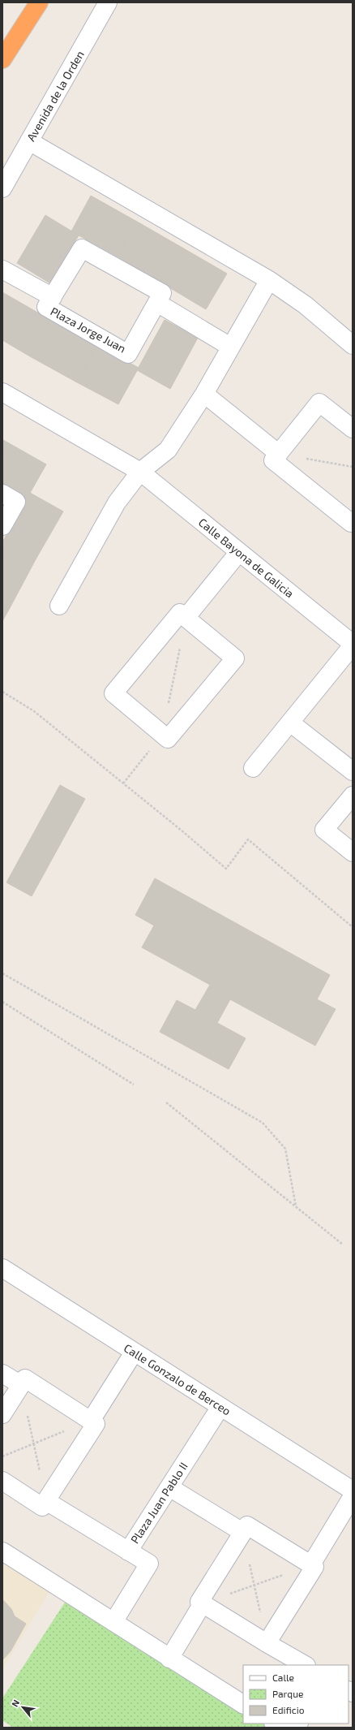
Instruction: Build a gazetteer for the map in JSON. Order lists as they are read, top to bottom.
{
  "streets": {
    "street": [
      "Avenida de la Orden",
      "Plaza Jorge Juan",
      "Calle Bayona de Galicia",
      "Calle Gonzalo de Berceo",
      "Plaza Juan Pablo II"
    ]
  },
  "crossings": [
    ["Calle Gonzalo de Berceo", "Plaza Juan Pablo II"]
  ],
  "legend": ["Calle", "Parque", "Edificio"],
  "north": "top left"
}
